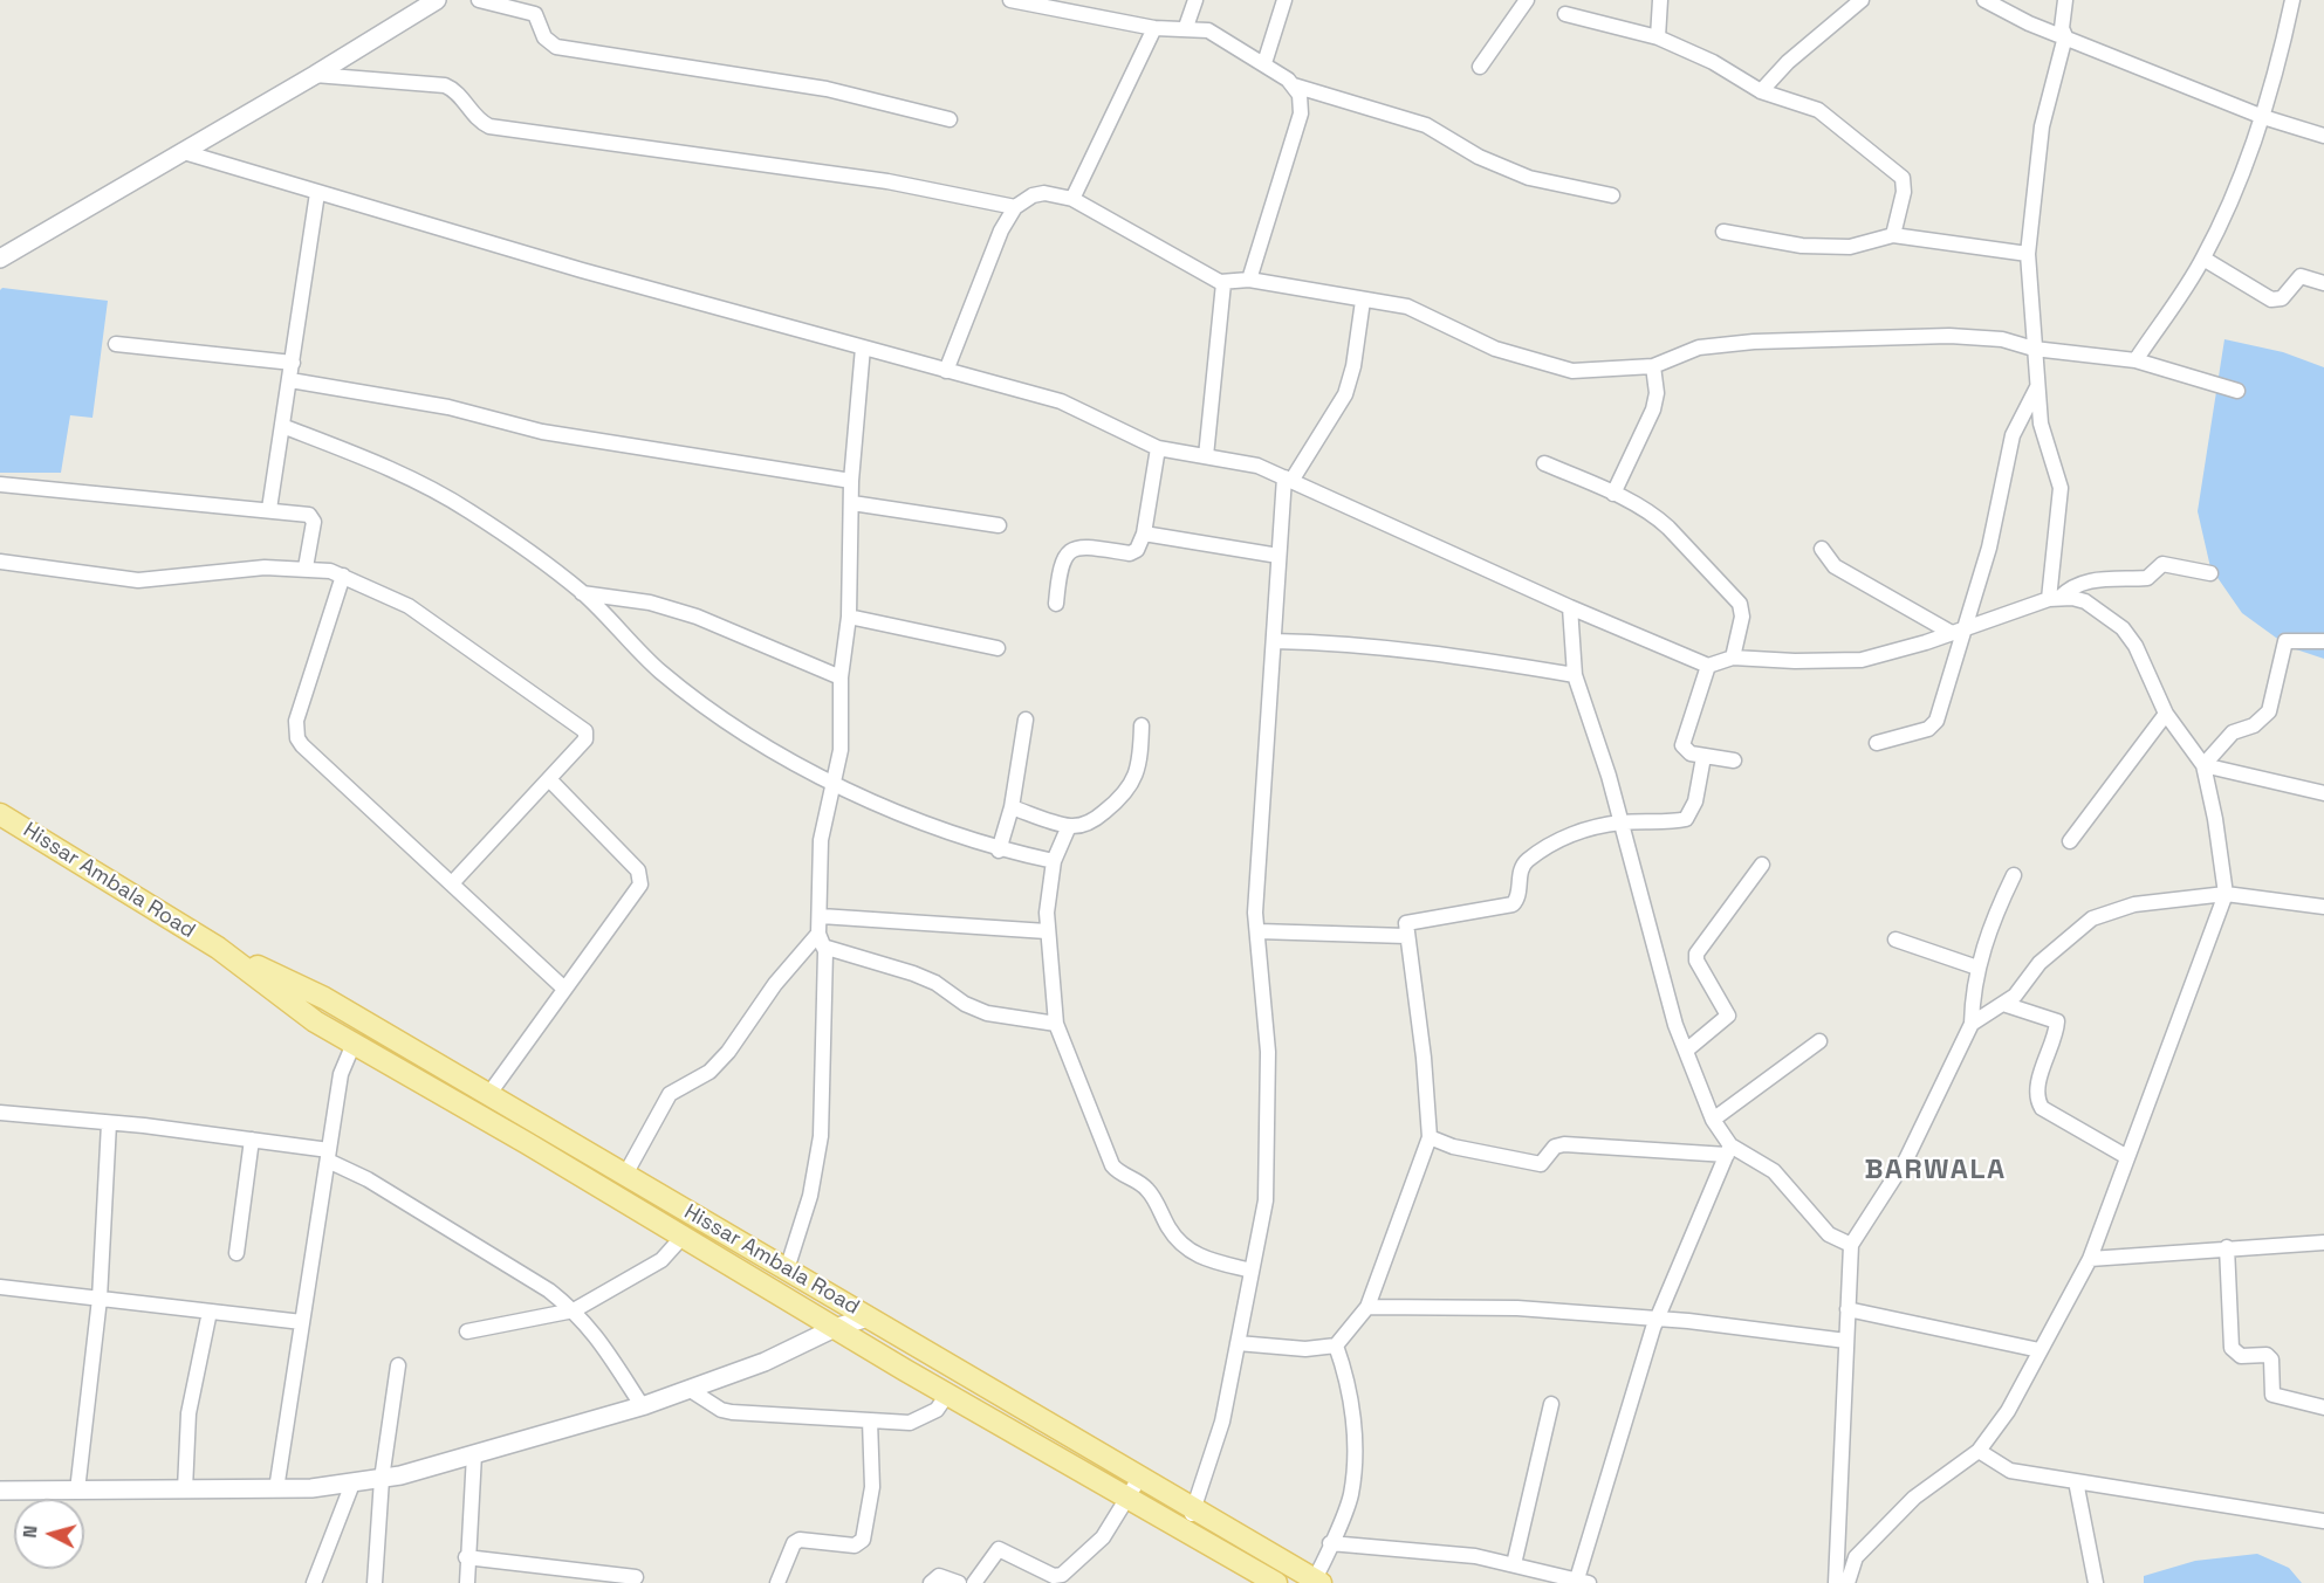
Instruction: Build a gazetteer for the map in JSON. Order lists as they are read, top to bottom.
{
  "streets": {
    "main road": ["Hissar Ambala Road"]
  },
  "districts": ["BARWALA"],
  "north": "left"
}
